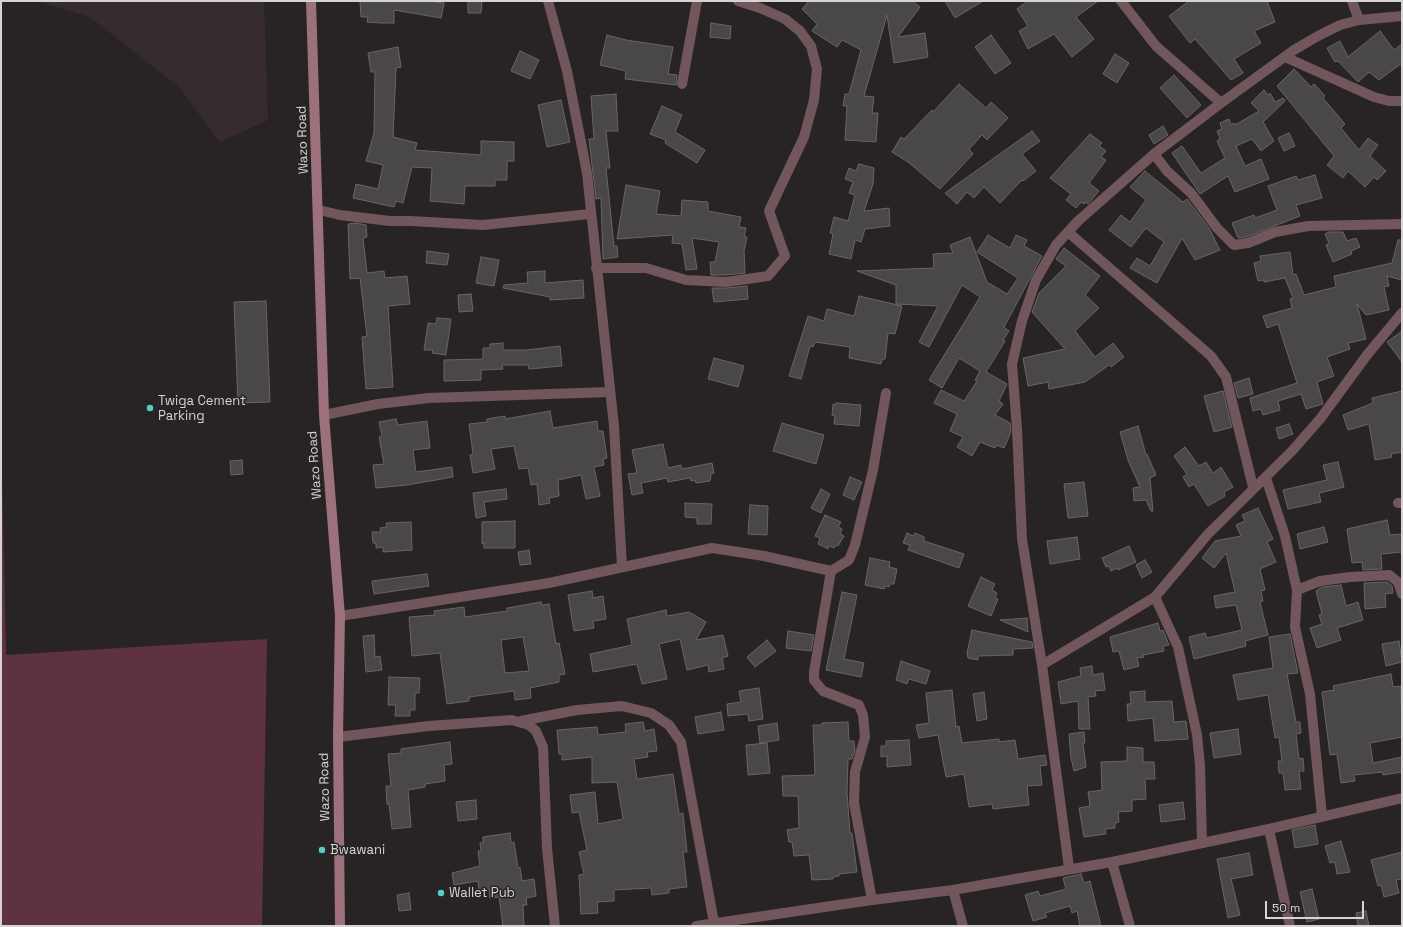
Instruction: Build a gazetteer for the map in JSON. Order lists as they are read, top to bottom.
{
  "streets": {
    "main road": ["Wazo Road"]
  },
  "places": ["Twiga Cement Parking", "Bwawani", "Wallet Pub"],
  "scale_bar": "50 m"
}
